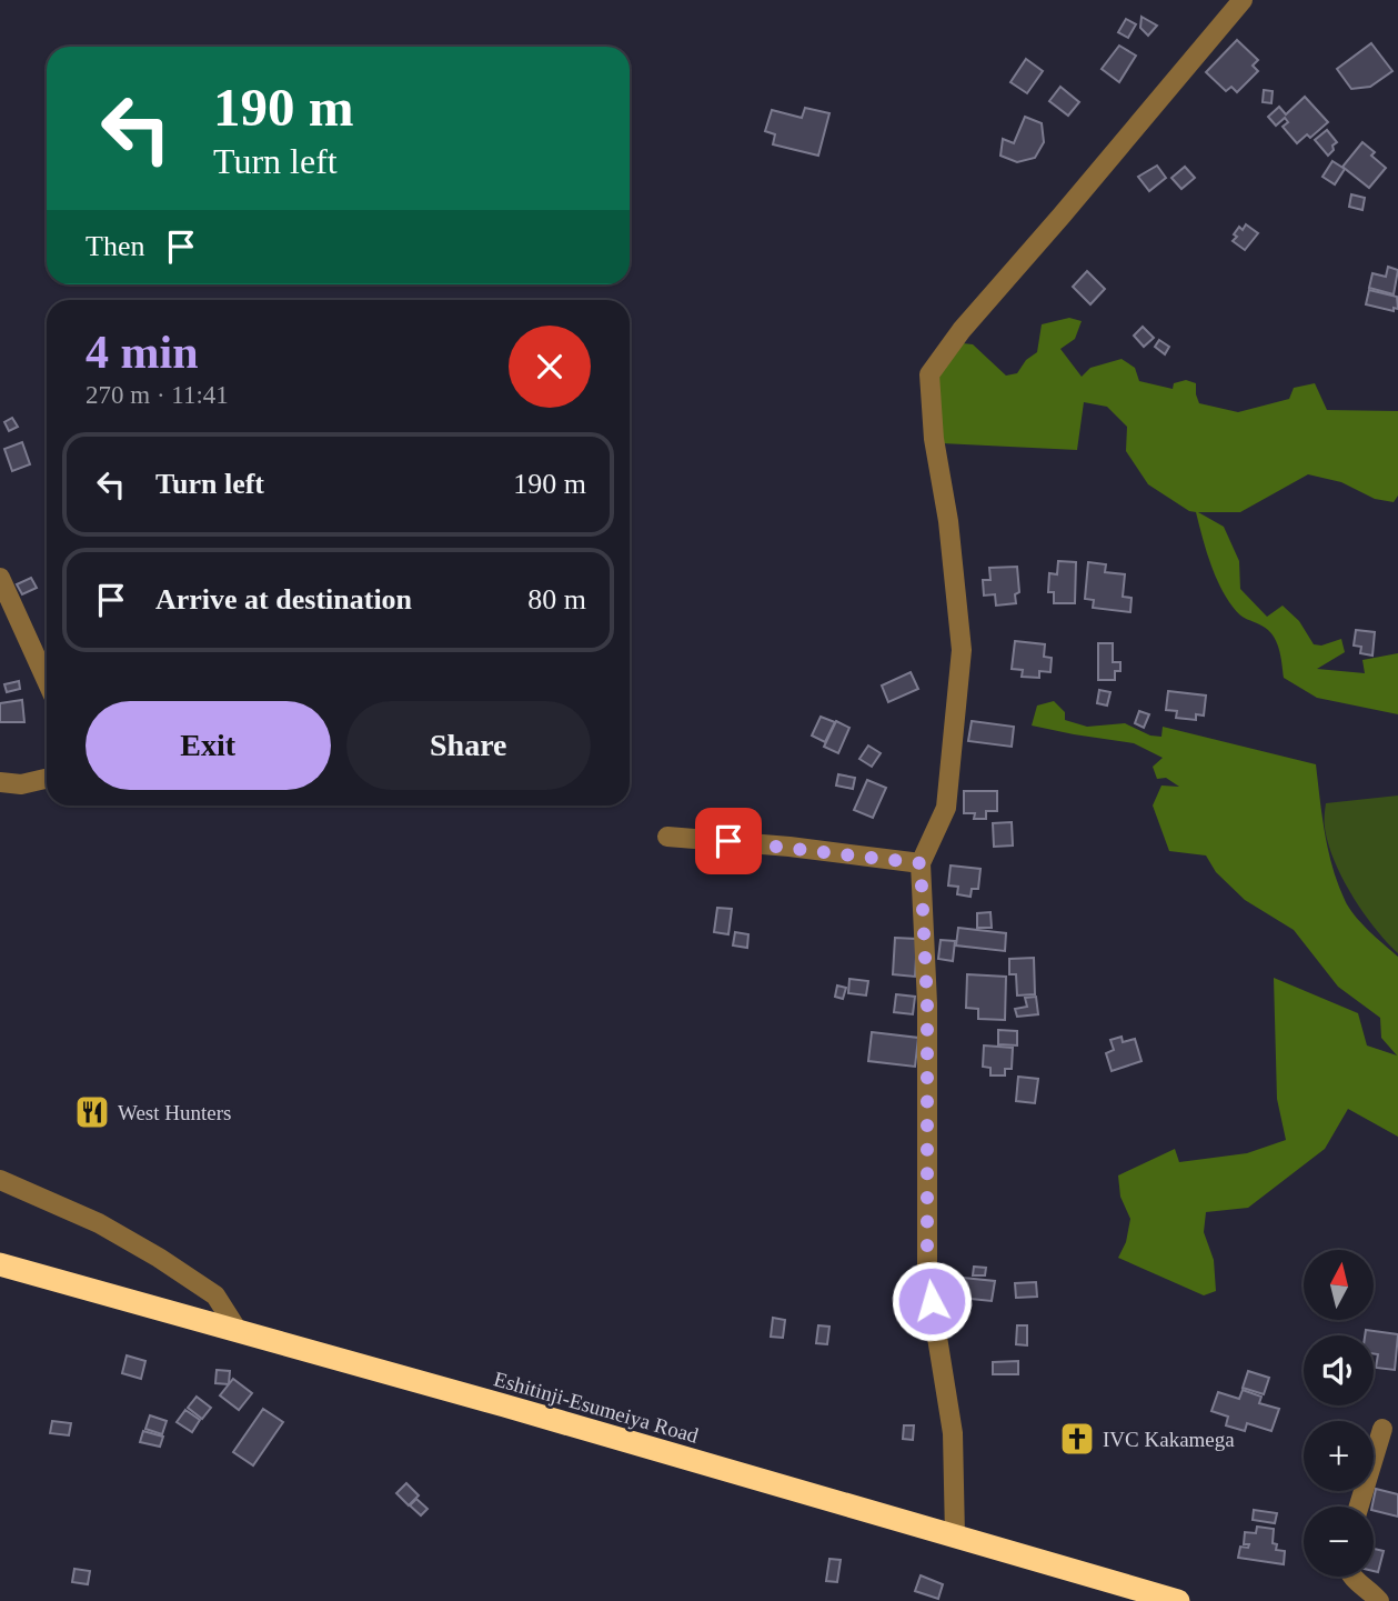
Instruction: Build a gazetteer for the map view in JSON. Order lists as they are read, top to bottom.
{
  "streets": {
    "highway": ["Eshitinji-Esumeiya Road"]
  },
  "places": {
    "restaurant": ["West Hunters"],
    "church": ["IVC Kakamega"]
  },
  "north": "top",
  "page": {
    "turn": ["190 m", "Turn left"],
    "then": "Then",
    "heading": ["4 min", "270 m · 11:41"],
    "list": [
      {
        "name": "Turn left",
        "value": "190 m"
      },
      {
        "name": "Arrive at destination",
        "value": "80 m"
      }
    ],
    "buttons": ["Exit", "Share"],
    "map_buttons": ["+", "−"]
  }
}
